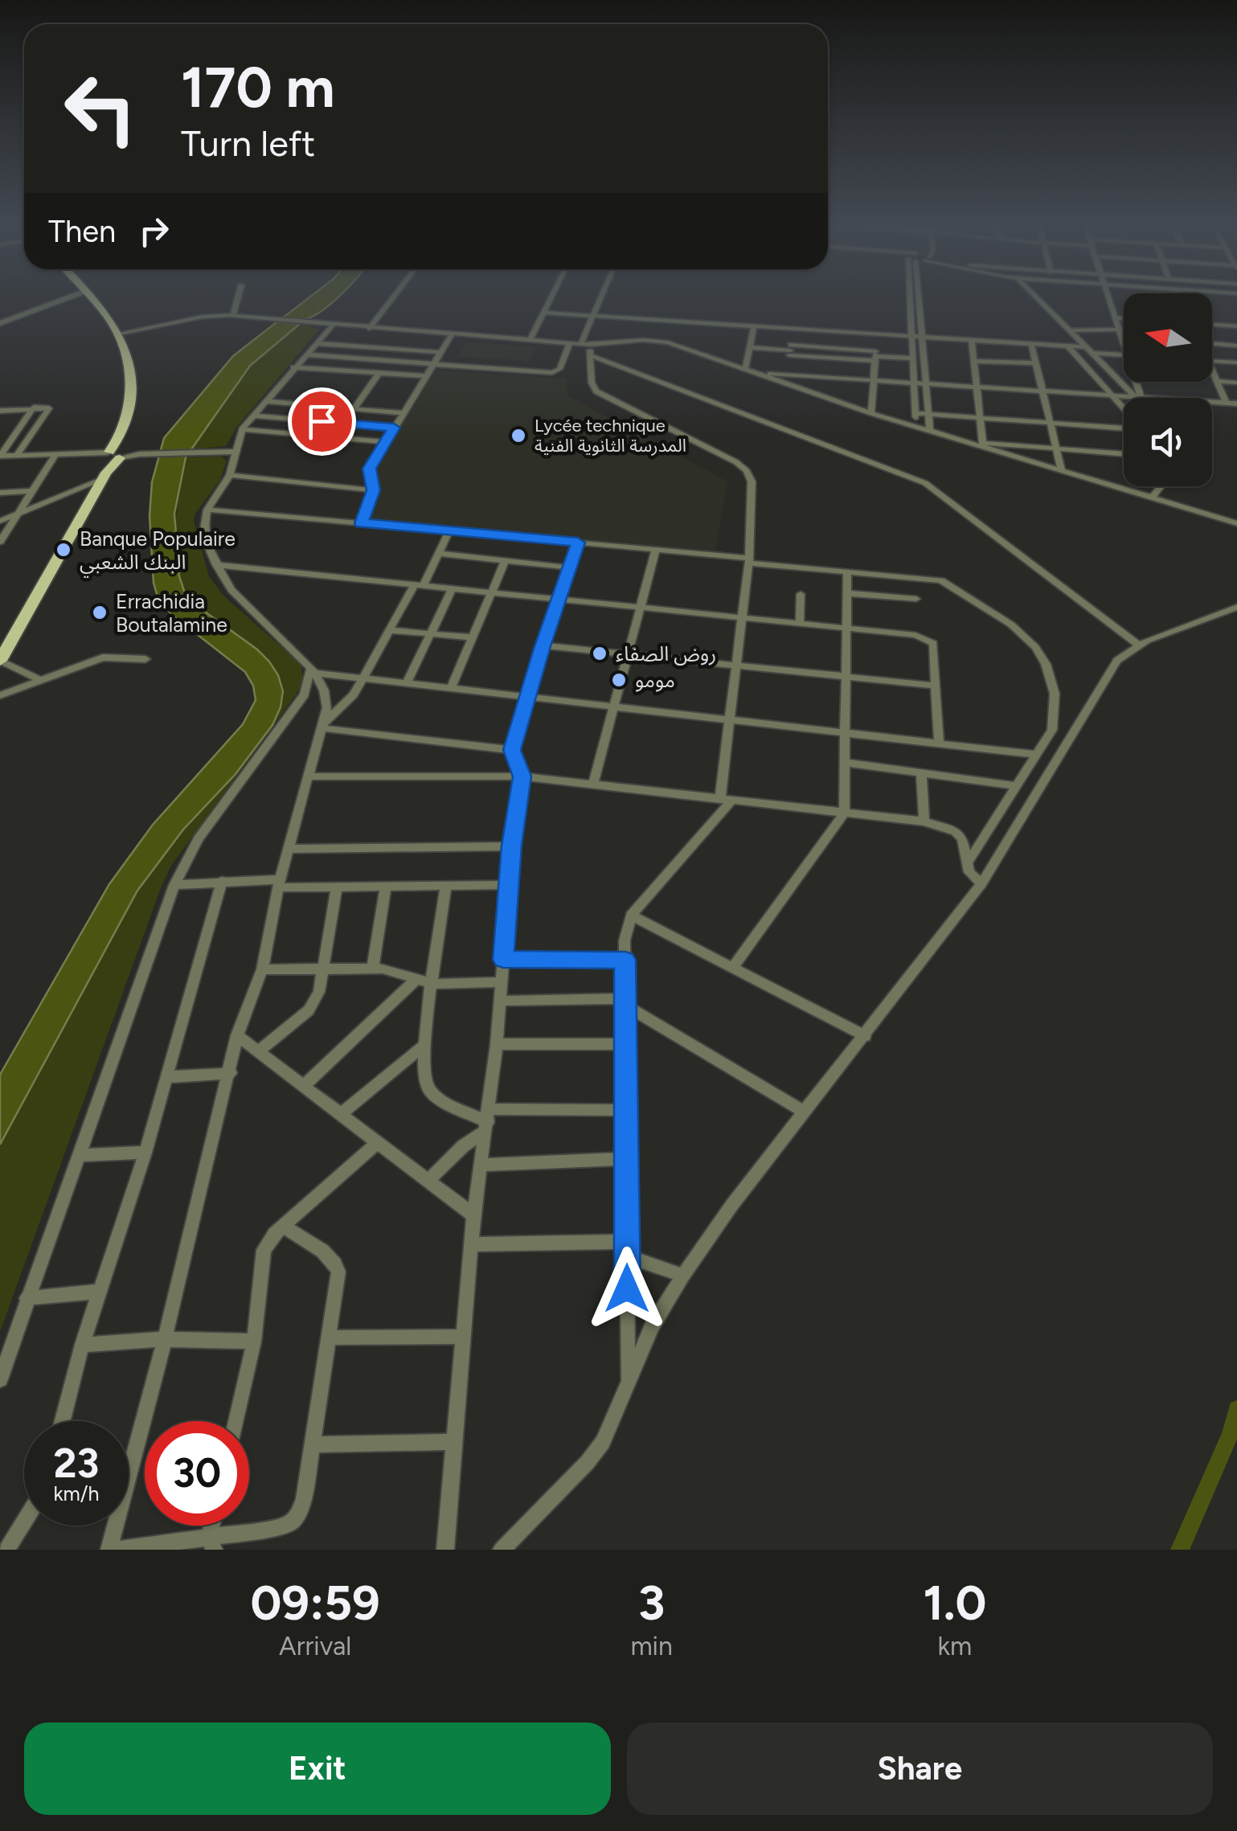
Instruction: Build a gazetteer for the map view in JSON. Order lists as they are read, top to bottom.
{
  "places": [
    "Lycée technique المدرسة الثانوية الفنية",
    "Banque Populaire البنك الشعبي",
    "Errachidia Boutalamine",
    "روض الصفاء",
    "مومو"
  ],
  "north": "left",
  "page": {
    "turn": ["170 m", "Turn left"],
    "then": "Then",
    "speed": "23 km/h",
    "limit": "30",
    "eta": [
      "09:59",
      "Arrival",
      "3",
      "min",
      "1.0",
      "km"
    ],
    "buttons": ["Exit", "Share"]
  }
}
